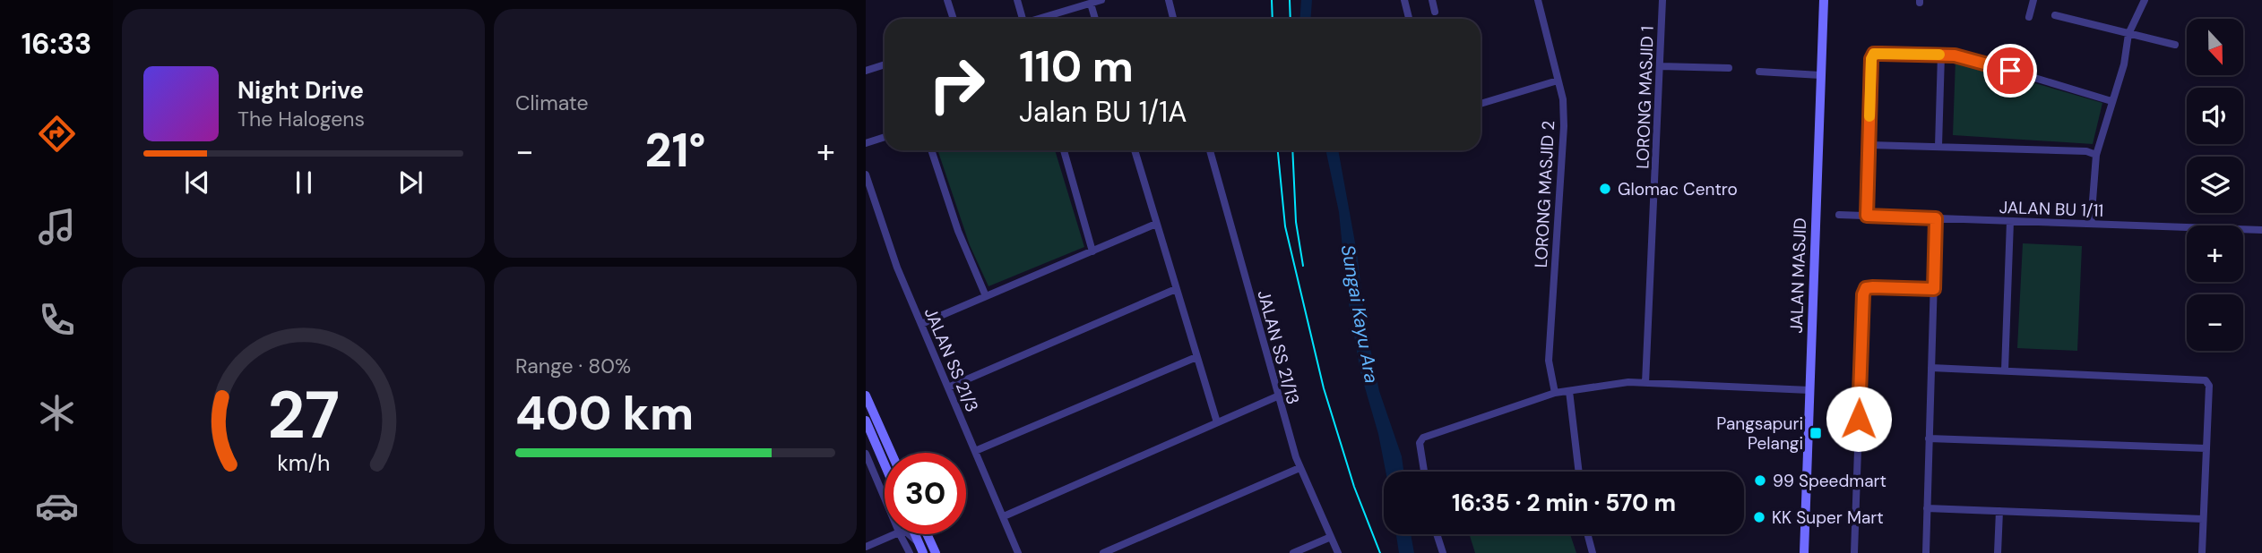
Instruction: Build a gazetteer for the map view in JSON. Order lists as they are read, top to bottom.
{
  "streets": {
    "street": [
      "LORONG MASJID 1",
      "LORONG MASJID 2",
      "JALAN BU 1/11",
      "JALAN MASJID",
      "JALAN SS 21/13",
      "JALAN SS 21/3"
    ]
  },
  "water": ["Sungai Kayu Ara"],
  "places": {
    "other": ["Glomac Centro", "99 Speedmart", "KK Super Mart"],
    "transit": ["Pangsapuri Pelangi"]
  },
  "north": "bottom",
  "page": {
    "tabs": "16:33",
    "tile": [
      "Climate",
      ["Range · 80%", "400 km"]
    ],
    "map_buttons": ["+", "−"],
    "turn": ["110 m", "Jalan BU 1/1A"],
    "song": ["Night Drive", "The Halogens"],
    "heat": ["−", "21°", "+"],
    "limit": "30",
    "trip": "16:35 · 2 min · 570 m",
    "gauge": ["27", "km/h"]
  }
}
